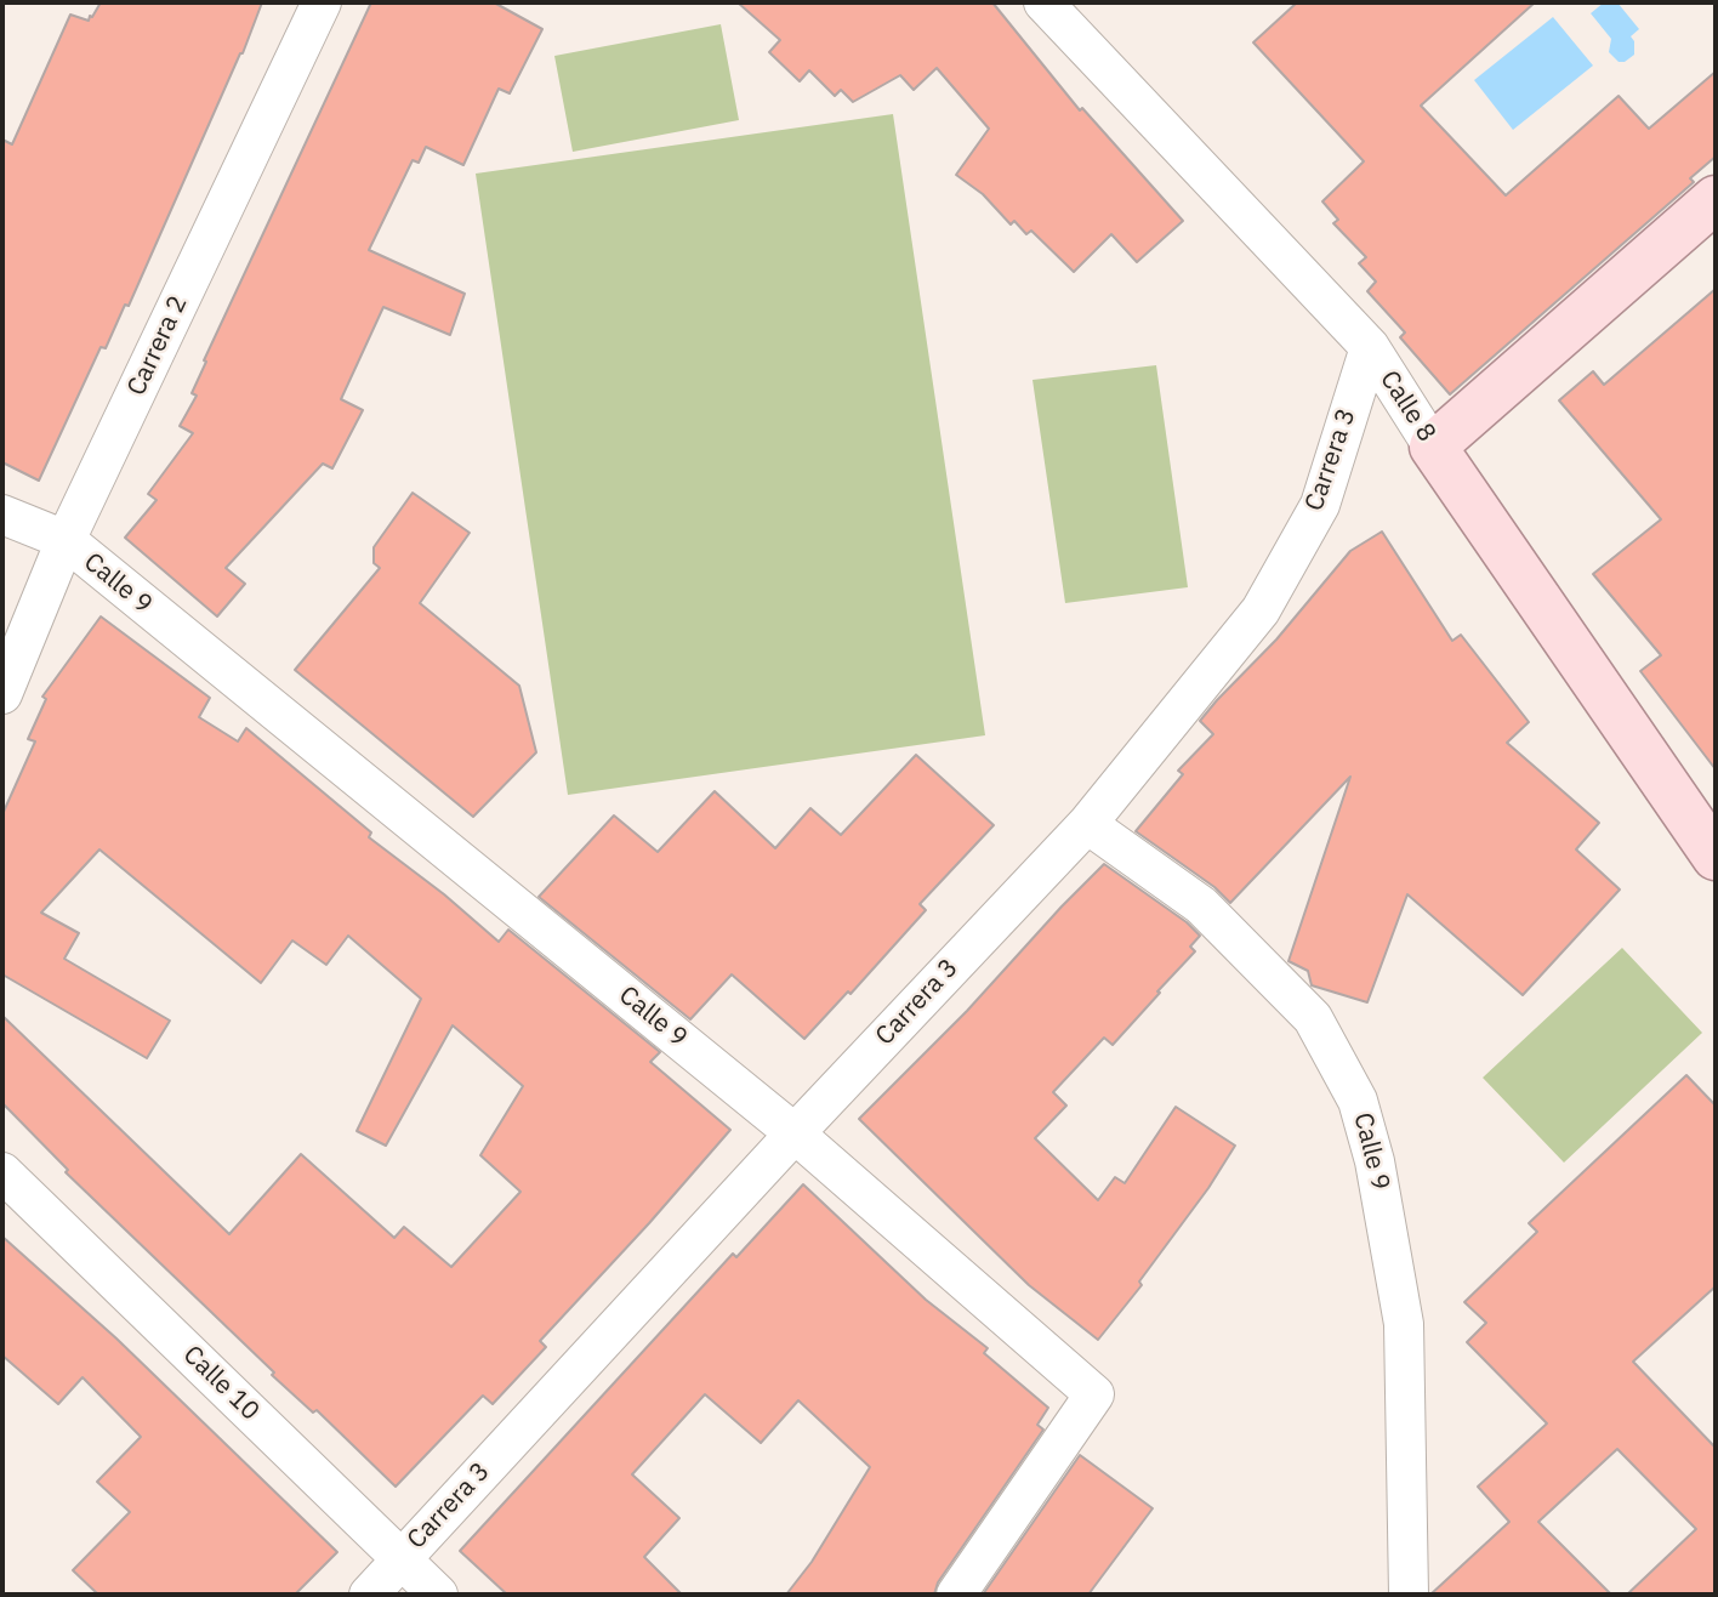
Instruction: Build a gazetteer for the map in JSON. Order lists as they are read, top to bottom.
{
  "streets": {
    "main road": ["Calle 8"],
    "street": [
      "Carrera 2",
      "Carrera 3",
      "Calle 9",
      "Calle 10"
    ]
  },
  "crossings": [
    ["Carrera 2", "Calle 9"],
    ["Calle 8", "Carrera 3"],
    ["Carrera 3", "Calle 9"],
    ["Carrera 3", "Calle 10"]
  ]
}
